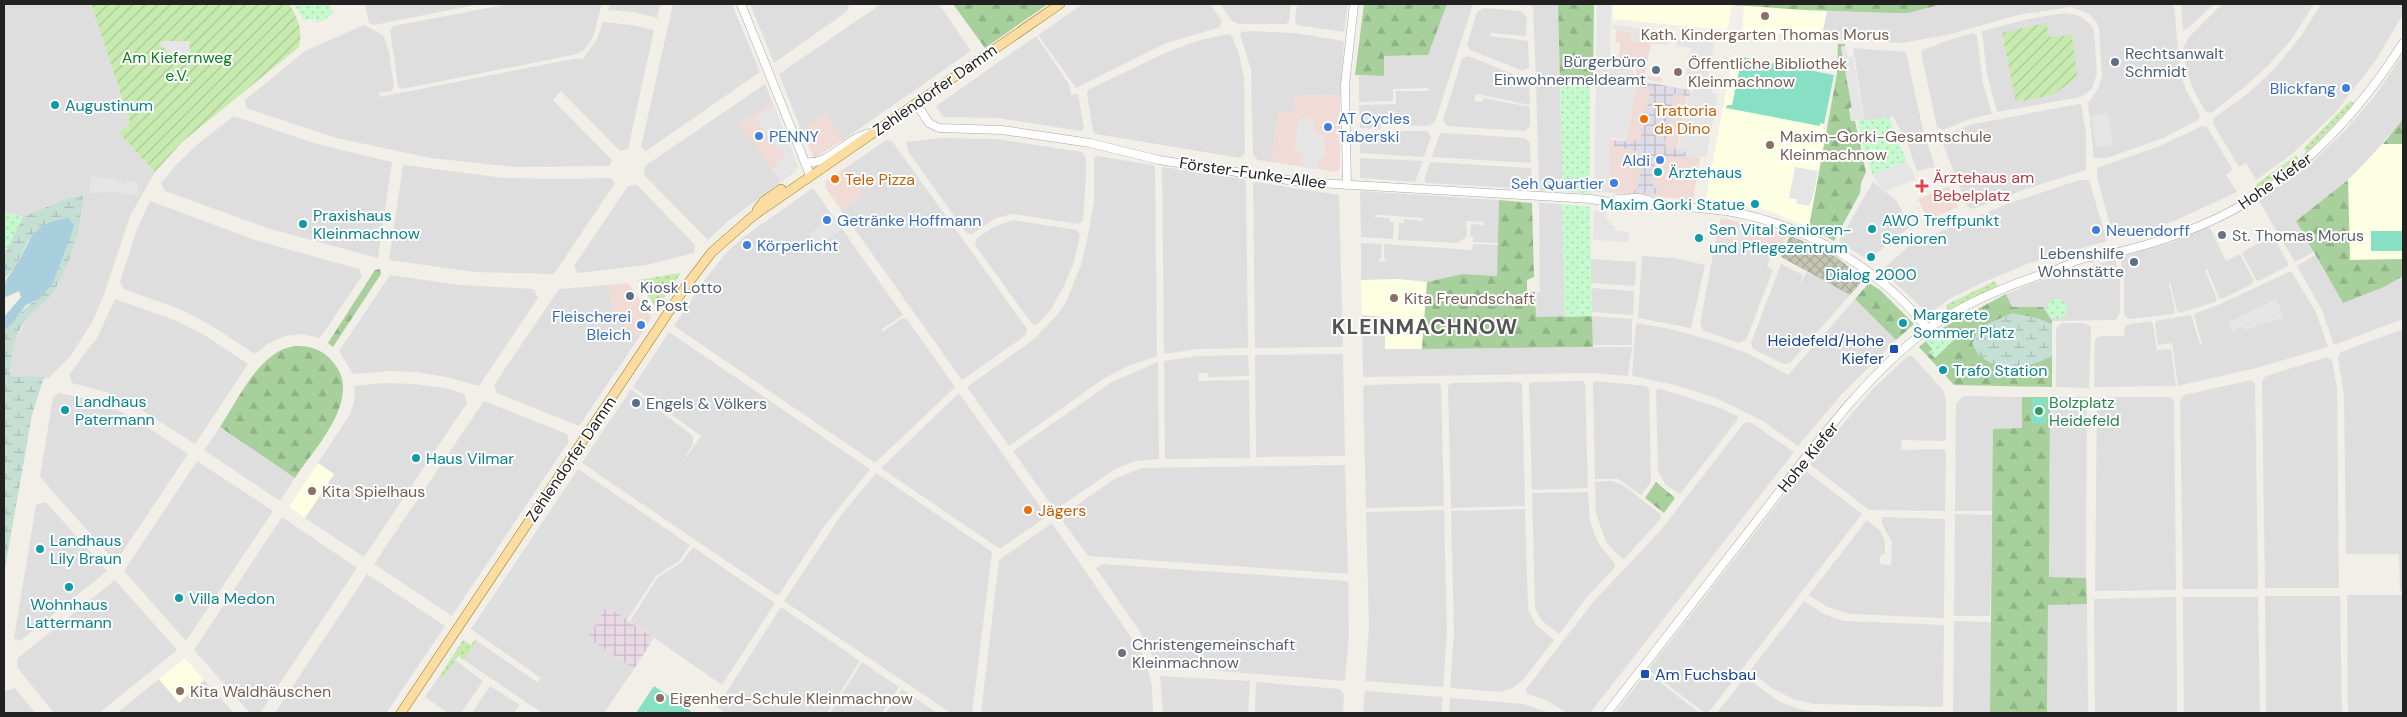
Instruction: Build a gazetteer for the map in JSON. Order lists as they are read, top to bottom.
{
  "streets": {
    "main road": ["Zehlendorfer Damm"],
    "street": ["Förster-Funke-Allee", "Hohe Kiefer"]
  },
  "crossings": [
    ["Zehlendorfer Damm", "Förster-Funke-Allee"],
    ["Förster-Funke-Allee", "Hohe Kiefer"]
  ],
  "districts": ["KLEINMACHNOW"],
  "parks": ["Am Kiefernweg e.V."],
  "places": {
    "other": [
      "Kath. Kindergarten Thomas Morus",
      "Rechtsanwalt Schmidt",
      "Bürgerbüro Einwohnermeldeamt",
      "Öffentliche Bibliothek Kleinmachnow",
      "Blickfang",
      "Augustinum",
      "Trattoria da Dino",
      "AT Cycles Taberski",
      "PENNY",
      "Maxim-Gorki-Gesamtschule Kleinmachnow",
      "Aldi",
      "Ärztehaus",
      "Tele Pizza",
      "Seh Quartier",
      "Maxim Gorki Statue",
      "Getränke Hoffmann",
      "Praxishaus Kleinmachnow",
      "AWO Treffpunkt Senioren",
      "Neuendorff",
      "St. Thomas Morus",
      "Sen Vital Senioren- und Pflegezentrum",
      "Körperlicht",
      "Dialog 2000",
      "Lebenshilfe Wohnstätte",
      "Kiosk Lotto & Post",
      "Kita Freundschaft",
      "Margarete Sommer Platz",
      "Fleischerei Bleich",
      "Trafo Station",
      "Engels & Völkers",
      "Landhaus Patermann",
      "Bolzplatz Heidefeld",
      "Haus Vilmar",
      "Kita Spielhaus",
      "Jägers",
      "Landhaus Lily Braun",
      "Wohnhaus Lattermann",
      "Villa Medon",
      "Christengemeinschaft Kleinmachnow",
      "Kita Waldhäuschen",
      "Eigenherd-Schule Kleinmachnow"
    ],
    "health": ["Ärztehaus am Bebelplatz"],
    "transit": ["Heidefeld/Hohe Kiefer", "Am Fuchsbau"]
  }
}
